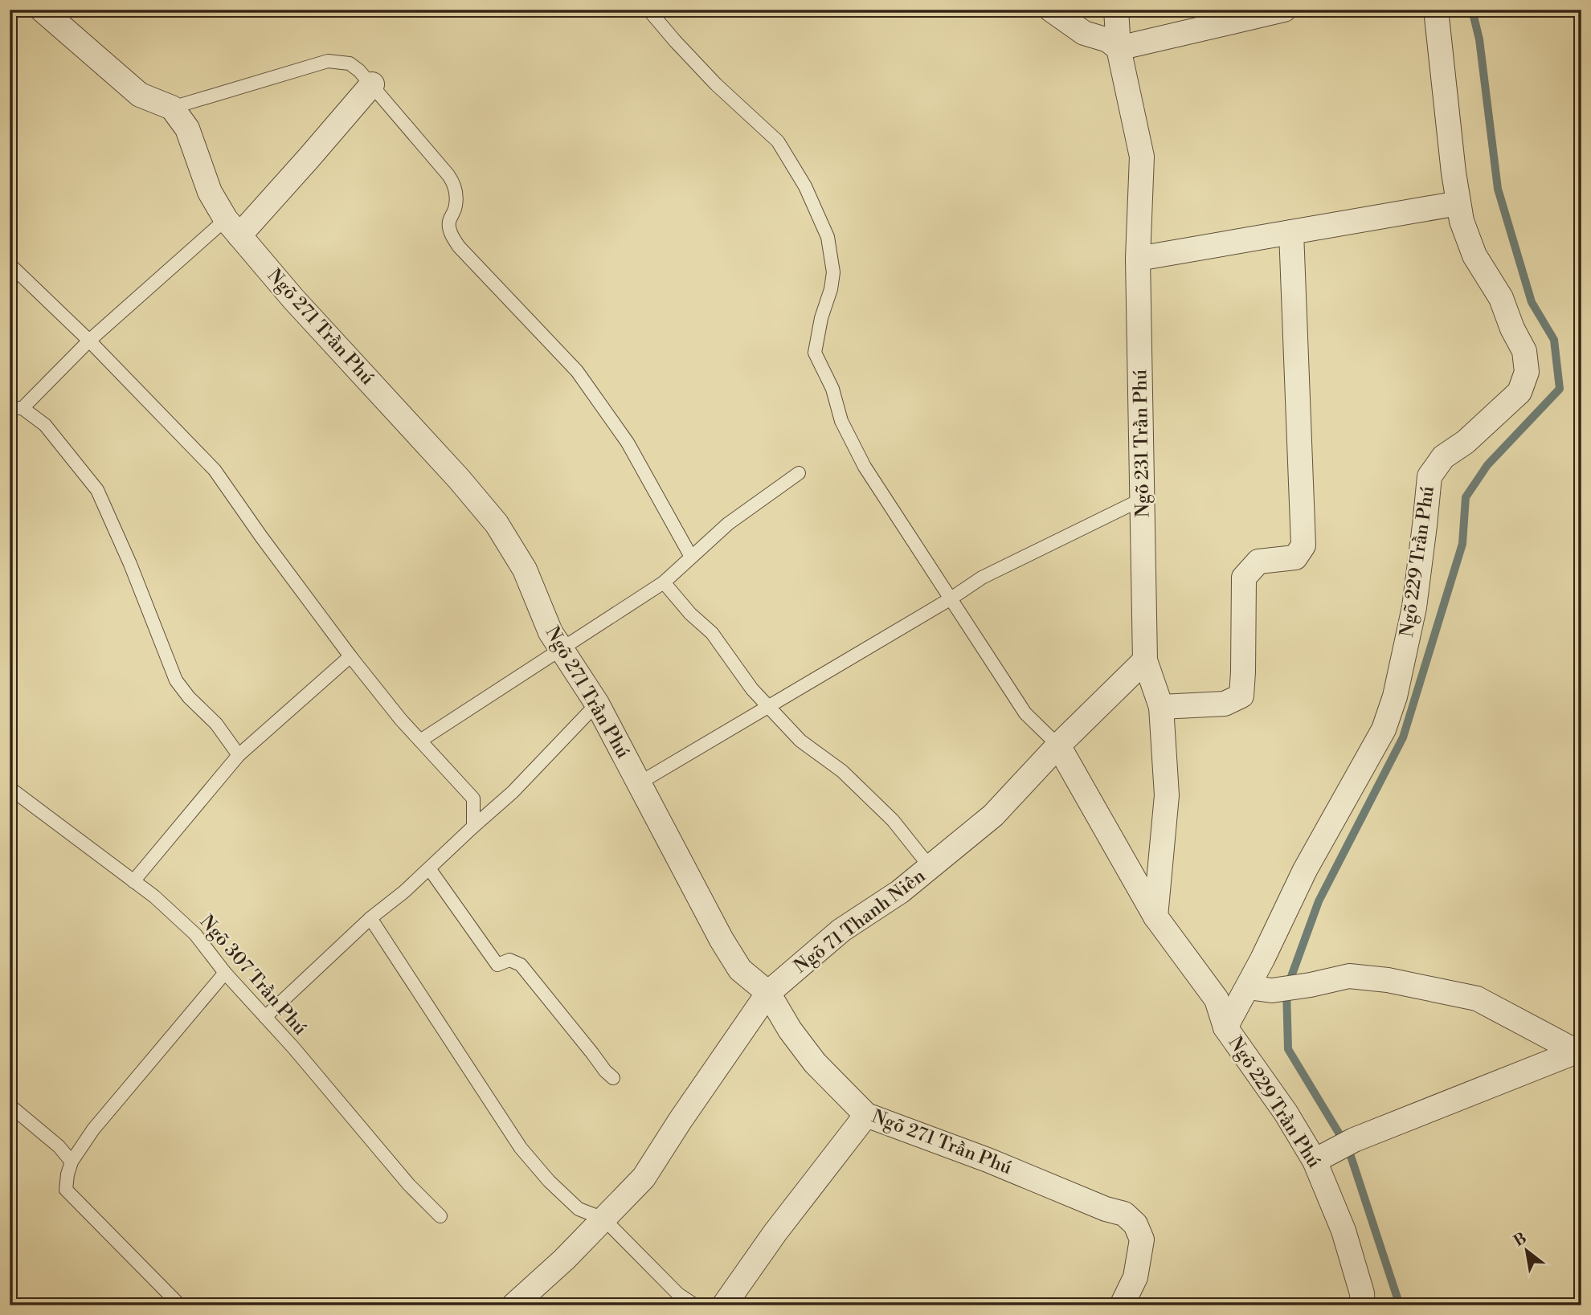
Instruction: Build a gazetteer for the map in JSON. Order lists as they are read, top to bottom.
{
  "streets": {
    "street": [
      "Ngõ 271 Trần Phú",
      "Ngõ 231 Trần Phú",
      "Ngõ 229 Trần Phú",
      "Ngõ 71 Thanh Niên"
    ],
    "lane": ["Ngõ 307 Trần Phú"]
  },
  "crossings": [
    ["Ngõ 271 Trần Phú", "Ngõ 71 Thanh Niên"],
    ["Ngõ 231 Trần Phú", "Ngõ 229 Trần Phú"],
    ["Ngõ 231 Trần Phú", "Ngõ 71 Thanh Niên"],
    ["Ngõ 229 Trần Phú", "Ngõ 71 Thanh Niên"]
  ],
  "north": "top left"
}
